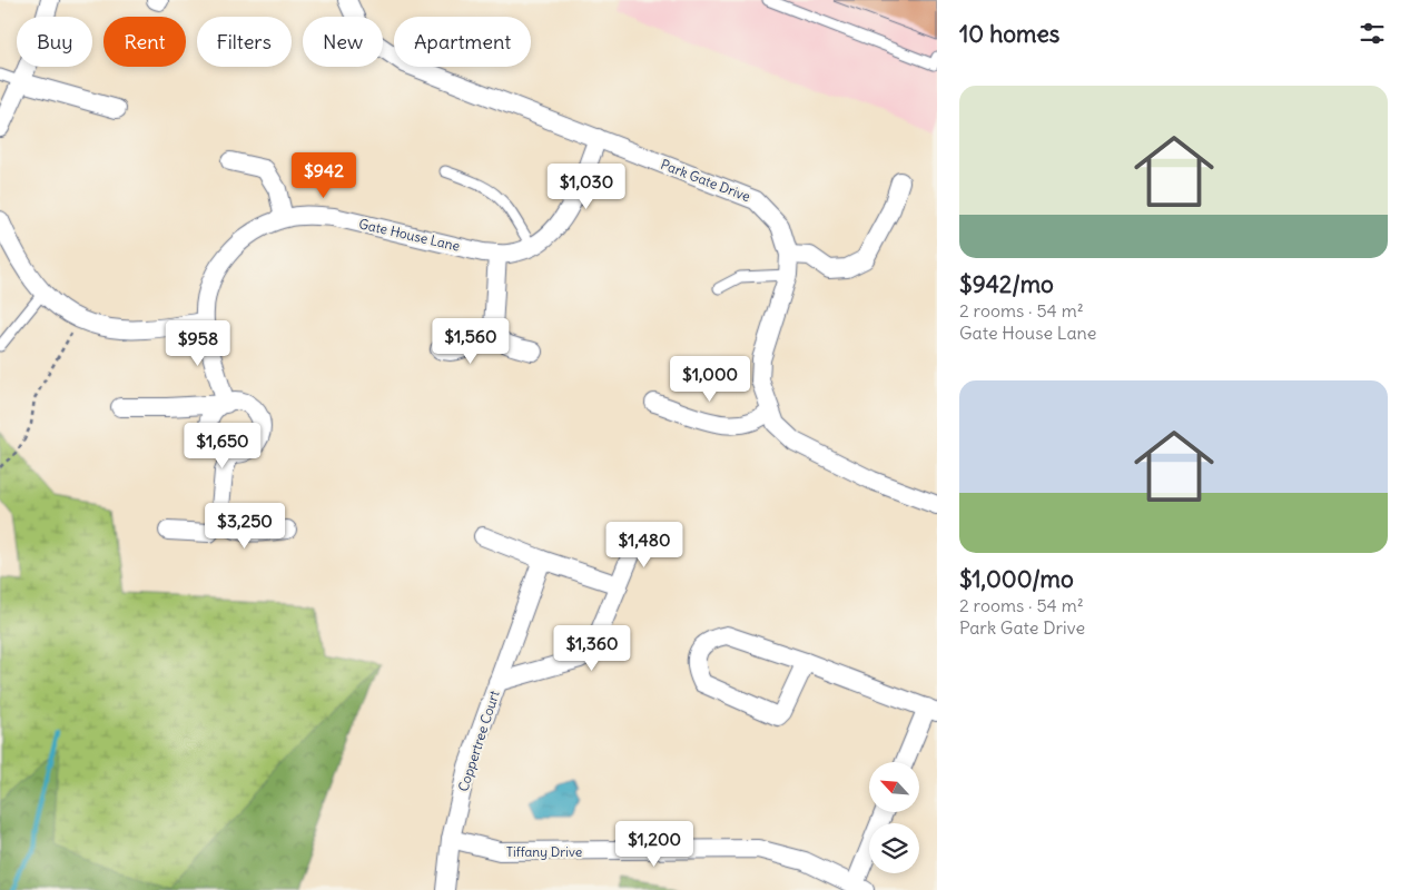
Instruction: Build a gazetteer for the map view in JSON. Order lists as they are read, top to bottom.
{
  "streets": {
    "street": [
      "Park Gate Drive",
      "Gate House Lane",
      "Coppertree Court",
      "Tiffany Drive"
    ]
  },
  "crossings": [
    ["Coppertree Court", "Tiffany Drive"]
  ],
  "north": "top left",
  "page": {
    "heading": "10 homes",
    "chip": [
      "Buy",
      "Rent",
      "Filters",
      "New",
      "Apartment"
    ],
    "list": [
      {
        "name": "$942/mo",
        "note": "2 rooms · 54 m² · Gate House Lane"
      },
      {
        "name": "$1,000/mo",
        "note": "2 rooms · 54 m² · Park Gate Drive"
      }
    ],
    "price": [
      "$942",
      "$1,030",
      "$1,560",
      "$958",
      "$1,000",
      "$1,650",
      "$3,250",
      "$1,480",
      "$1,360",
      "$1,200"
    ]
  }
}
